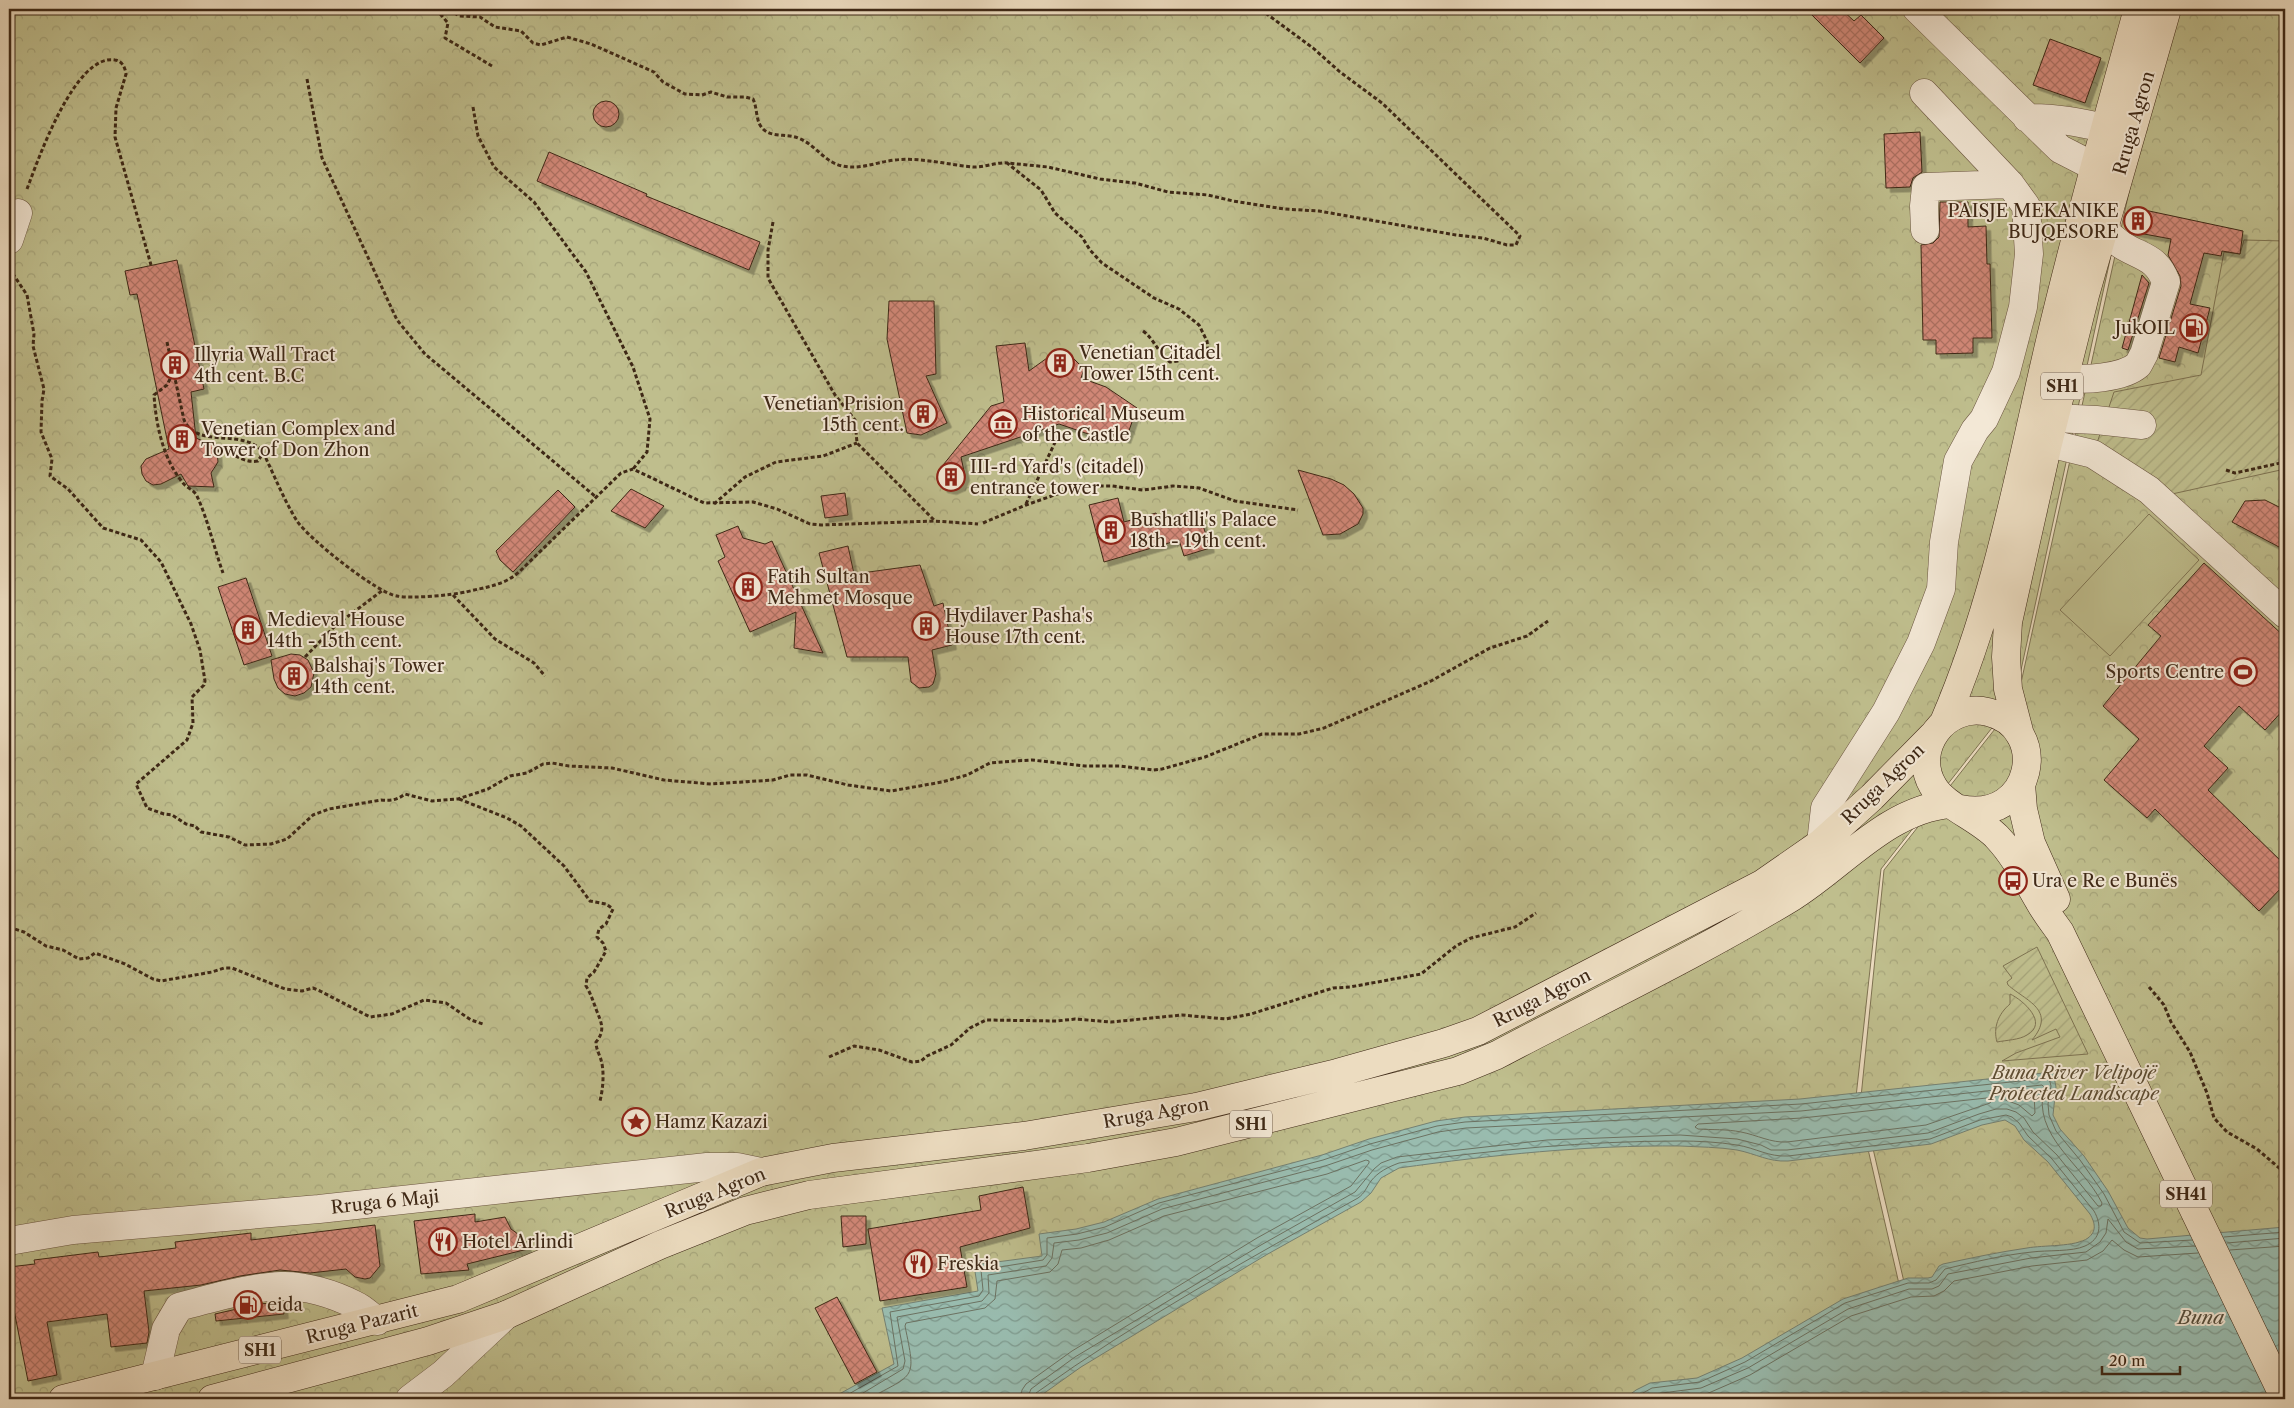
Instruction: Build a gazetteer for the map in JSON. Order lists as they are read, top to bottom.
{
  "streets": {
    "main road": [
      "Rruga Agron",
      "SH1",
      "SH41",
      "Rruga Pazarit"
    ],
    "street": ["Rruga 6 Maji"]
  },
  "crossings": [
    ["Rruga Agron", "SH41"],
    ["Rruga Agron", "Rruga 6 Maji"],
    ["Rruga Agron", "Rruga Pazarit"]
  ],
  "water": ["Buna"],
  "parks": ["Buna River Velipojë Protected Landscape"],
  "places": {
    "building": [
      "PAISJE MEKANIKE BUJQESORE",
      "Venetian Citadel Tower 15th cent.",
      "Illyria Wall Tract 4th cent. B.C",
      "Venetian Prision 15th cent.",
      "Venetian Complex and Tower of Don Zhon",
      "III-rd Yard's (citadel) entrance tower",
      "Bushatlli's Palace 18th - 19th cent.",
      "Fatih Sultan Mehmet Mosque",
      "Hydilaver Pasha's House 17th cent.",
      "Medieval House 14th - 15th cent.",
      "Balshaj's Tower 14th cent."
    ],
    "fuel station": ["JukOIL", "eida"],
    "museum": ["Historical Museum of the Castle"],
    "sports": ["Sports Centre"],
    "bus stop": ["Ura e Re e Bunës"],
    "place": ["Hamz Kazazi"],
    "restaurant": ["Hotel Arlindi", "Freskia"]
  },
  "scale_bar": "20 m"
}
